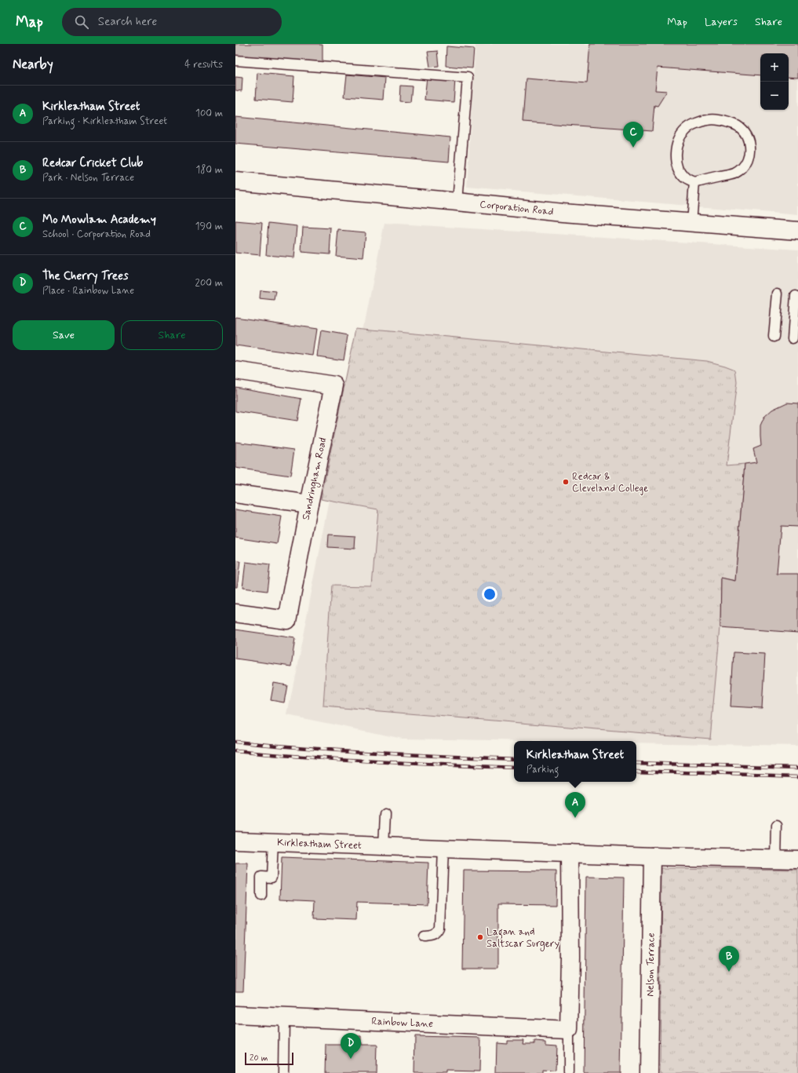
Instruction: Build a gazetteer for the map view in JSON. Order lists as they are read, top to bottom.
{
  "streets": {
    "street": [
      "Corporation Road",
      "Sandringham Road",
      "Kirkleatham Street",
      "Nelson Terrace",
      "Rainbow Lane"
    ]
  },
  "crossings": [
    ["Kirkleatham Street", "Nelson Terrace"]
  ],
  "places": ["Redcar & Cleveland College", "Lagan and Saltscar Surgery"],
  "scale_bar": "20 m",
  "page": {
    "header": "Map",
    "search": "Search here",
    "nav": ["Map", "Layers", "Share"],
    "heading": ["Nearby", "4 results"],
    "map_buttons": ["+", "−"],
    "list": [
      {
        "mark": "A",
        "name": "Kirkleatham Street",
        "note": "Parking · Kirkleatham Street",
        "value": "100 m"
      },
      {
        "mark": "B",
        "name": "Redcar Cricket Club",
        "note": "Park · Nelson Terrace",
        "value": "180 m"
      },
      {
        "mark": "C",
        "name": "Mo Mowlam Academy",
        "note": "School · Corporation Road",
        "value": "190 m"
      },
      {
        "mark": "D",
        "name": "The Cherry Trees",
        "note": "Place · Rainbow Lane",
        "value": "200 m"
      }
    ],
    "pins": [
      "C",
      "A",
      "B",
      "D"
    ],
    "buttons": ["Save", "Share"],
    "popup": ["Kirkleatham Street", "Parking"],
    "scale": "20 m"
  }
}
